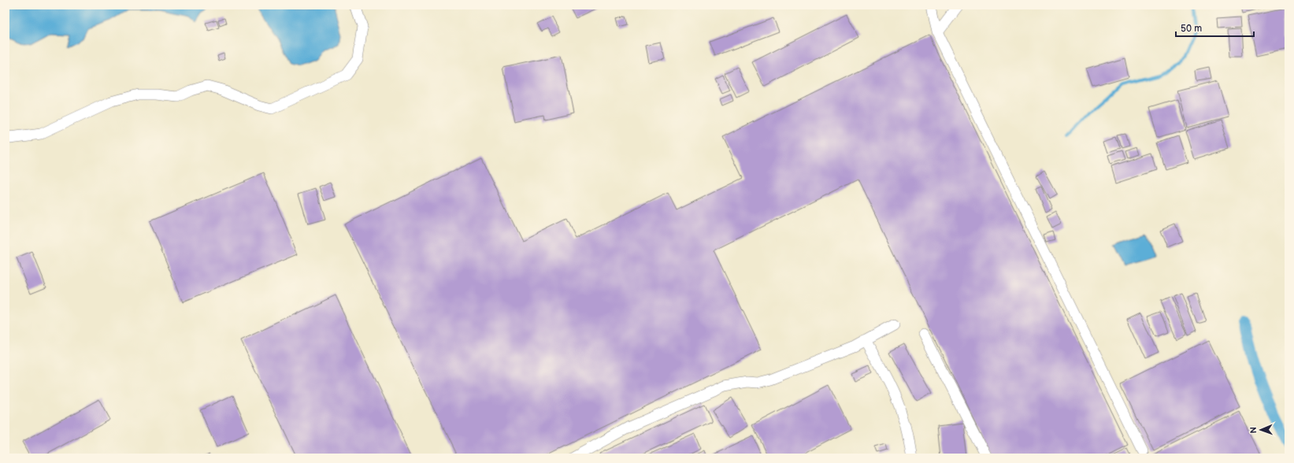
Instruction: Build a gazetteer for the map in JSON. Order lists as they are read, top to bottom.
{
  "scale_bar": "50 m",
  "north": "left"
}
